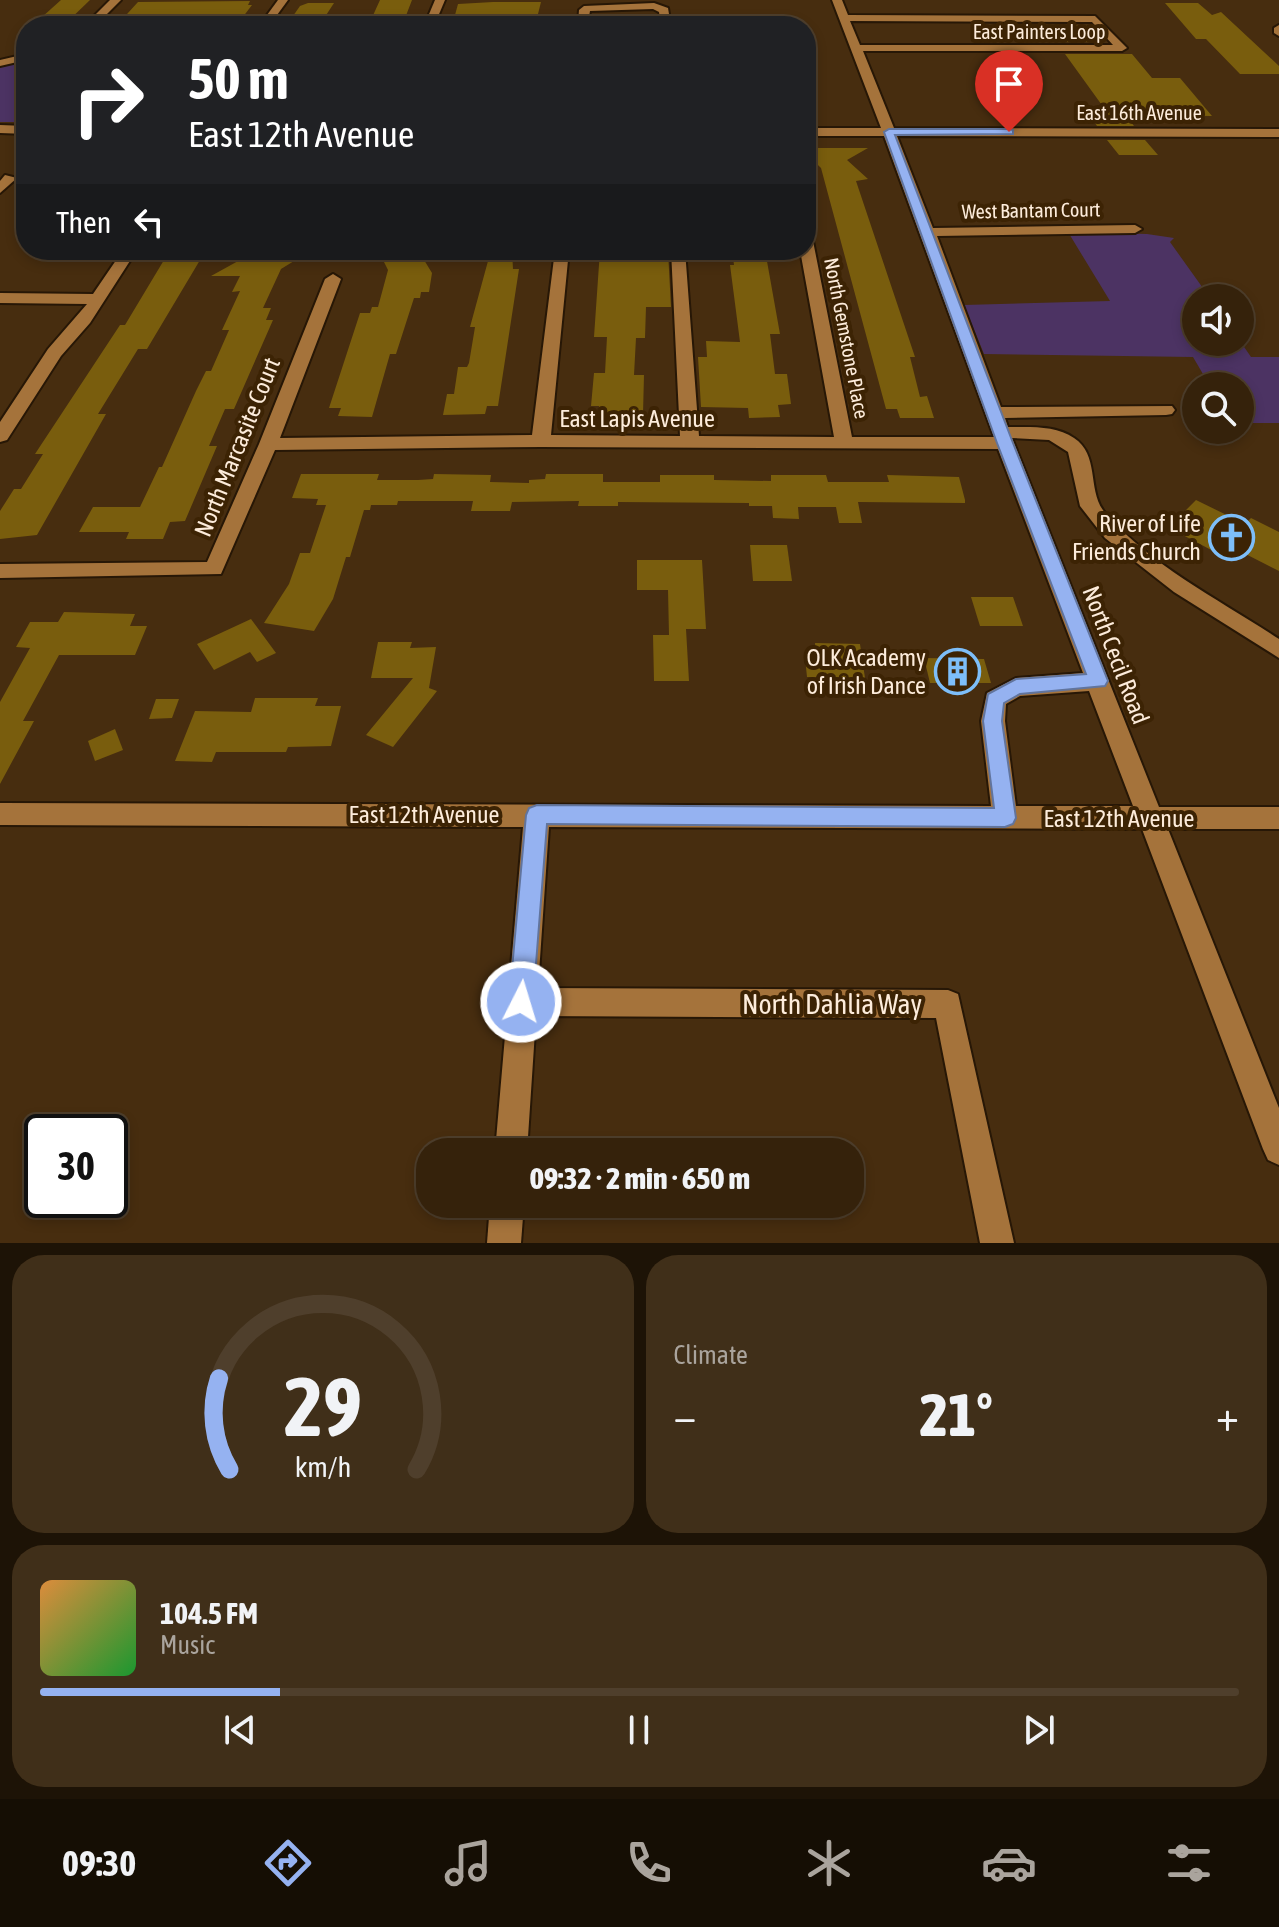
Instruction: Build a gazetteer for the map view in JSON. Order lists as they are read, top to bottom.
{
  "streets": {
    "street": [
      "East Painters Loop",
      "East 16th Avenue",
      "West Bantam Court",
      "North Gemstone Place",
      "East Lapis Avenue",
      "North Marcasite Court",
      "North Cecil Road",
      "East 12th Avenue",
      "North Dahlia Way"
    ]
  },
  "crossings": [
    ["East Painters Loop", "North Cecil Road"],
    ["East 16th Avenue", "North Cecil Road"],
    ["West Bantam Court", "North Cecil Road"],
    ["North Gemstone Place", "East Lapis Avenue"],
    ["East Lapis Avenue", "North Marcasite Court"],
    ["East Lapis Avenue", "North Cecil Road"],
    ["North Cecil Road", "East 12th Avenue"]
  ],
  "places": {
    "church": ["River of Life Friends Church"],
    "building": ["OLK Academy of Irish Dance"]
  },
  "page": {
    "turn": ["50 m", "East 12th Avenue"],
    "then": "Then",
    "limit": "30",
    "trip": "09:32 · 2 min · 650 m",
    "tile": "Climate",
    "heat": ["−", "21°", "+"],
    "song": ["104.5 FM", "Music"],
    "tabs": "09:30",
    "gauge": ["29", "km/h"]
  }
}
